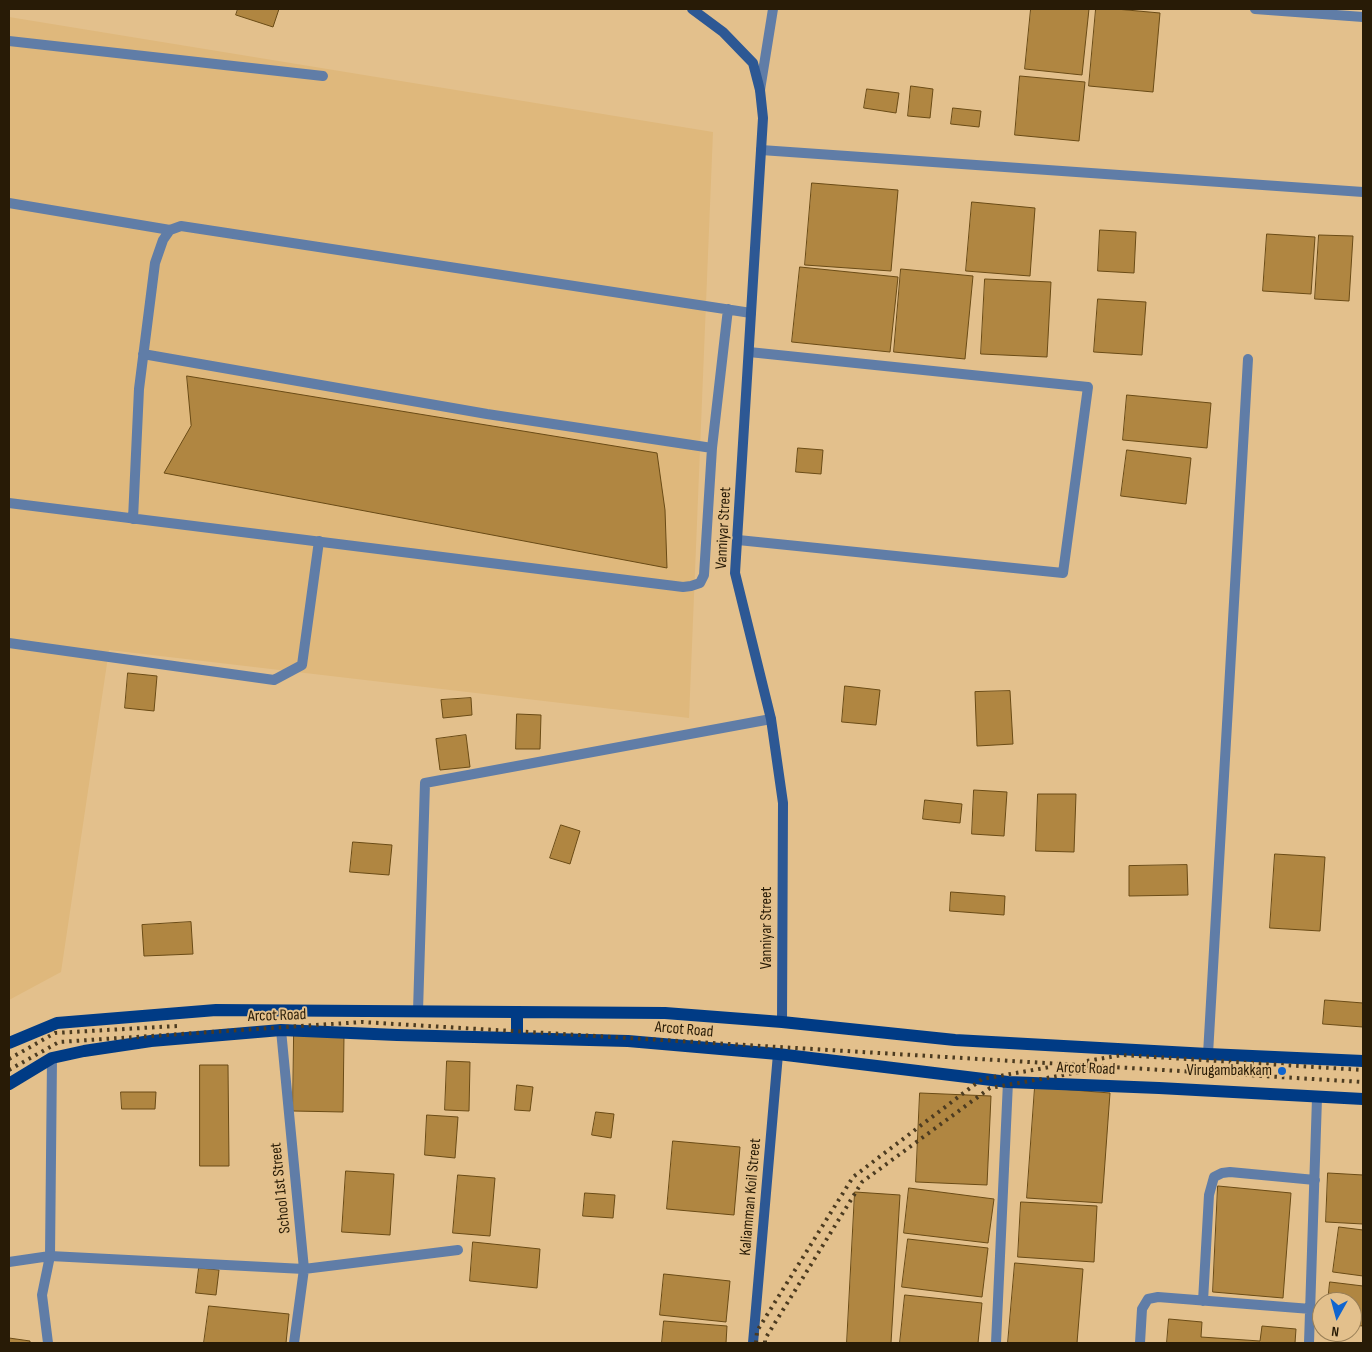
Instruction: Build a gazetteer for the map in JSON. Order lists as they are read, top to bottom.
{
  "streets": {
    "main road": ["Vanniyar Street", "Arcot Road", "Kaliamman Koil Street"],
    "street": ["School 1st Street"]
  },
  "crossings": [
    ["Vanniyar Street", "Arcot Road"],
    ["Arcot Road", "School 1st Street"],
    ["Arcot Road", "Kaliamman Koil Street"]
  ],
  "places": ["Virugambakkam"],
  "north": "bottom"
}
